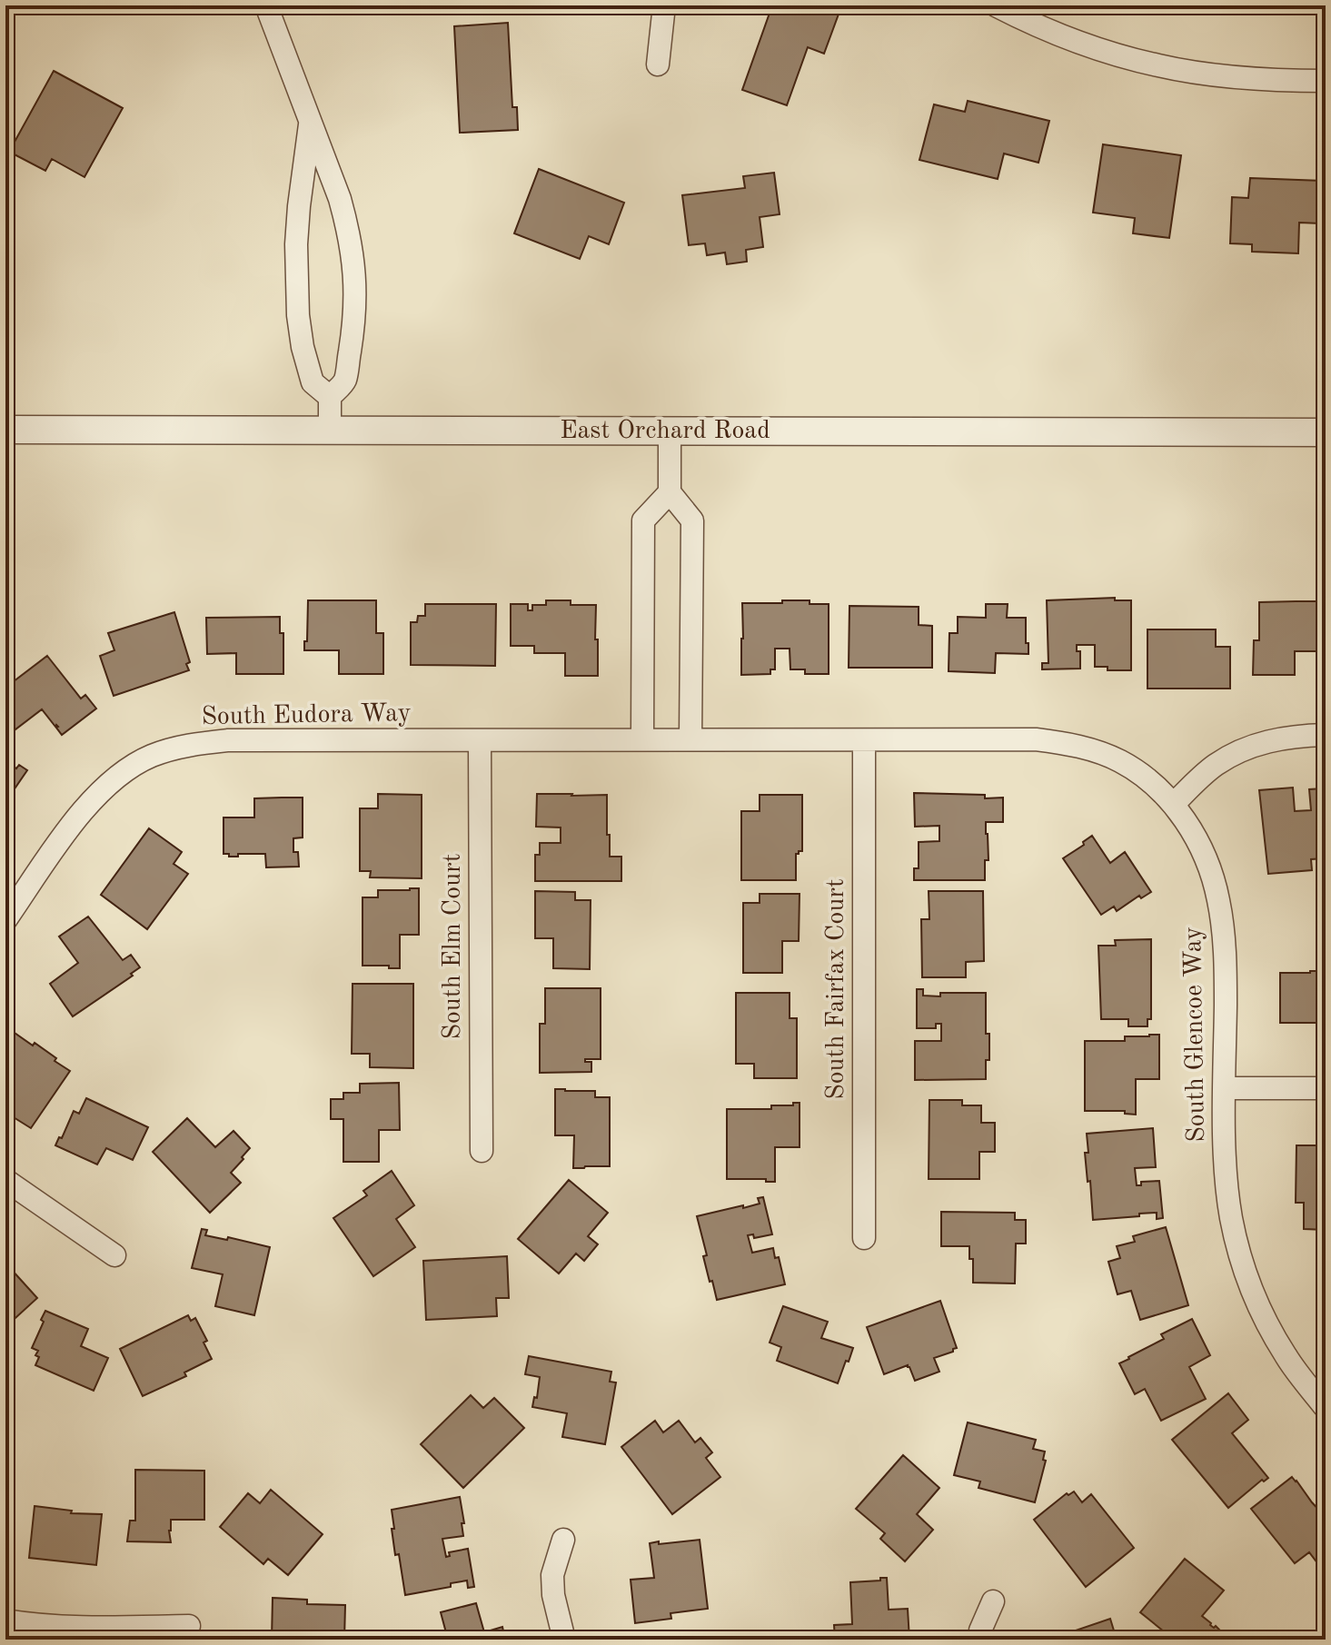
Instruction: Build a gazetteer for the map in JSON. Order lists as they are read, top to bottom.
{
  "streets": {
    "street": [
      "East Orchard Road",
      "South Eudora Way",
      "South Elm Court",
      "South Fairfax Court",
      "South Glencoe Way"
    ]
  },
  "crossings": [
    ["South Eudora Way", "South Elm Court"],
    ["South Eudora Way", "South Glencoe Way"],
    ["South Fairfax Court", "South Glencoe Way"]
  ]
}
